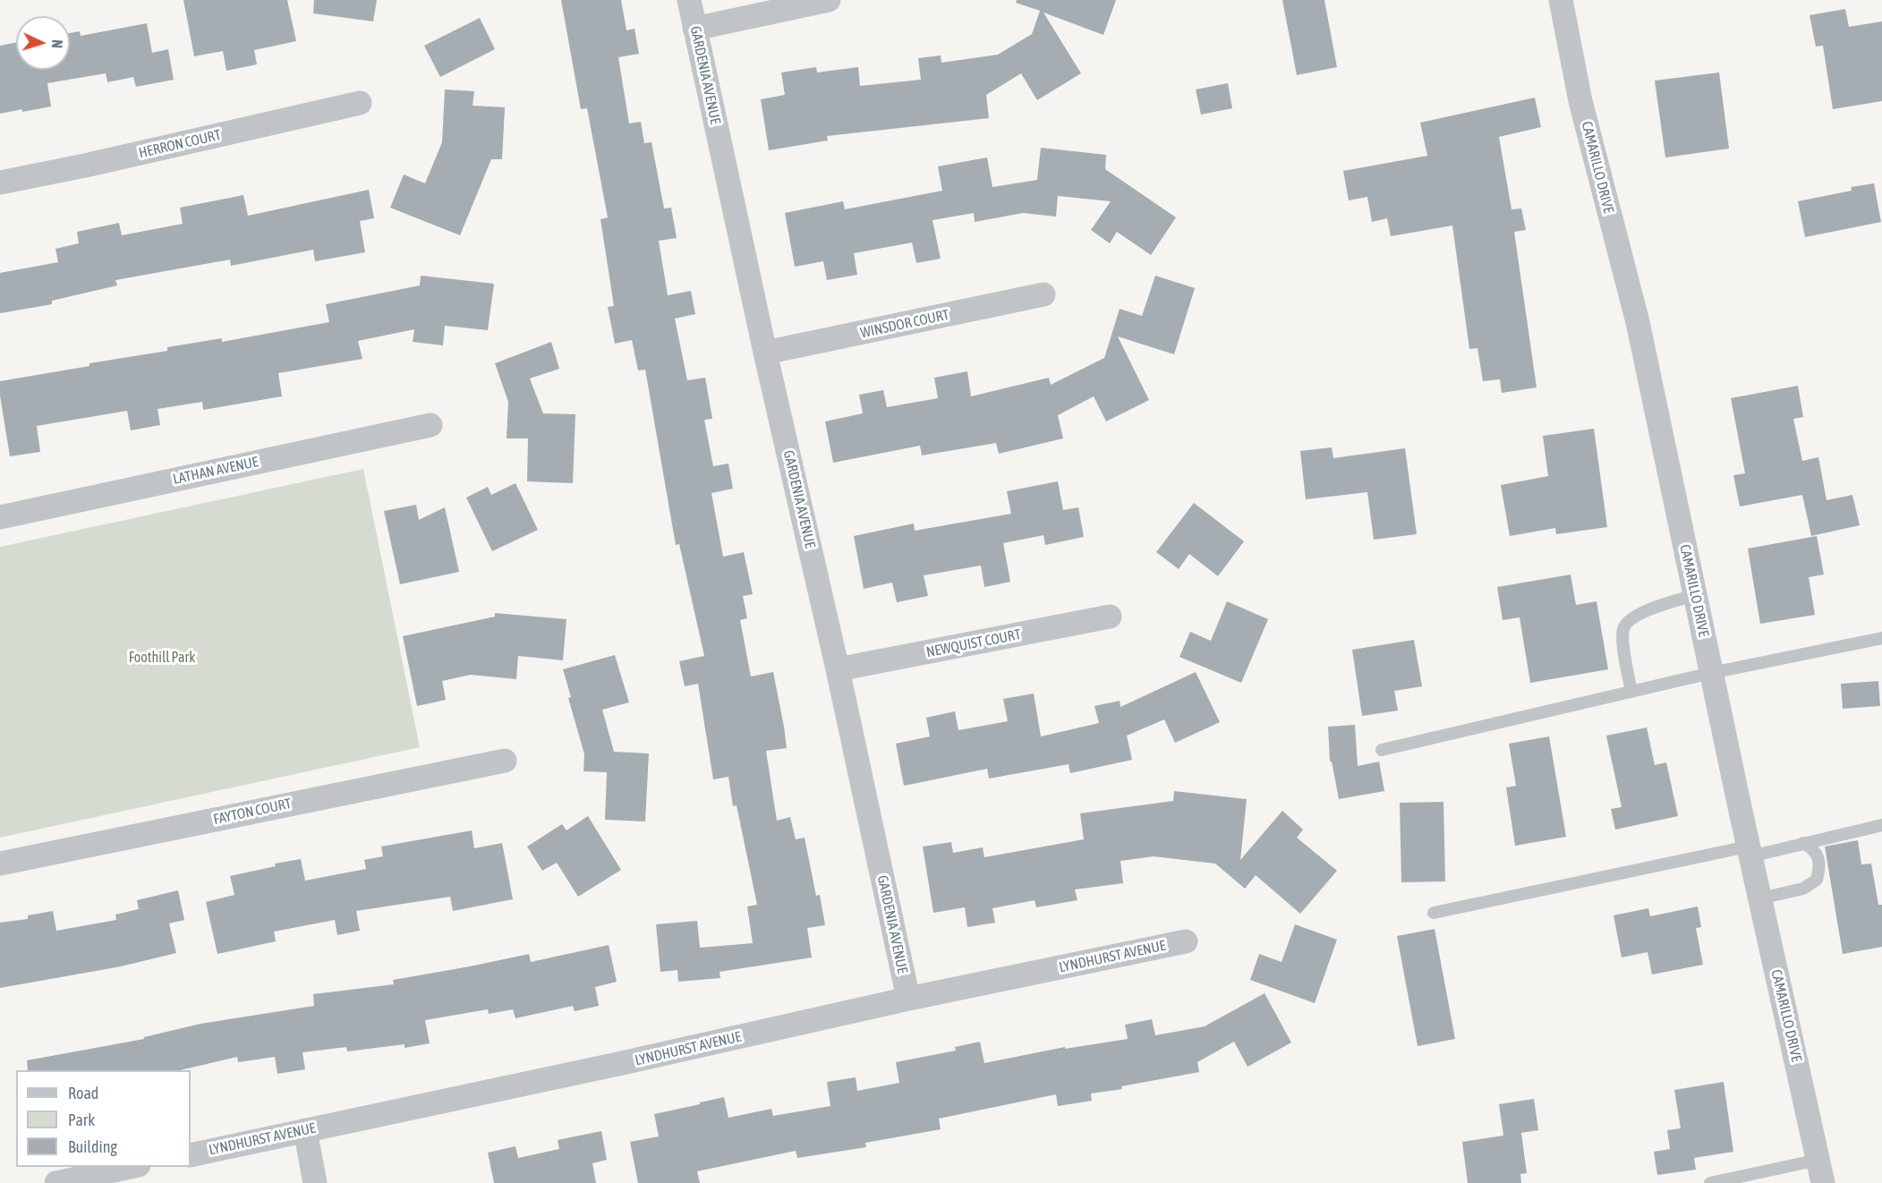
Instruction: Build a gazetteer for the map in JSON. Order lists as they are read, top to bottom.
{
  "streets": {
    "street": [
      "GARDENIA AVENUE",
      "HERRON COURT",
      "CAMARILLO DRIVE",
      "WINSDOR COURT",
      "LATHAN AVENUE",
      "NEWQUIST COURT",
      "FAYTON COURT",
      "LYNDHURST AVENUE"
    ]
  },
  "crossings": [
    ["GARDENIA AVENUE", "WINSDOR COURT"],
    ["GARDENIA AVENUE", "NEWQUIST COURT"],
    ["GARDENIA AVENUE", "LYNDHURST AVENUE"]
  ],
  "parks": ["Foothill Park"],
  "legend": ["Road", "Park", "Building"],
  "north": "right"
}
